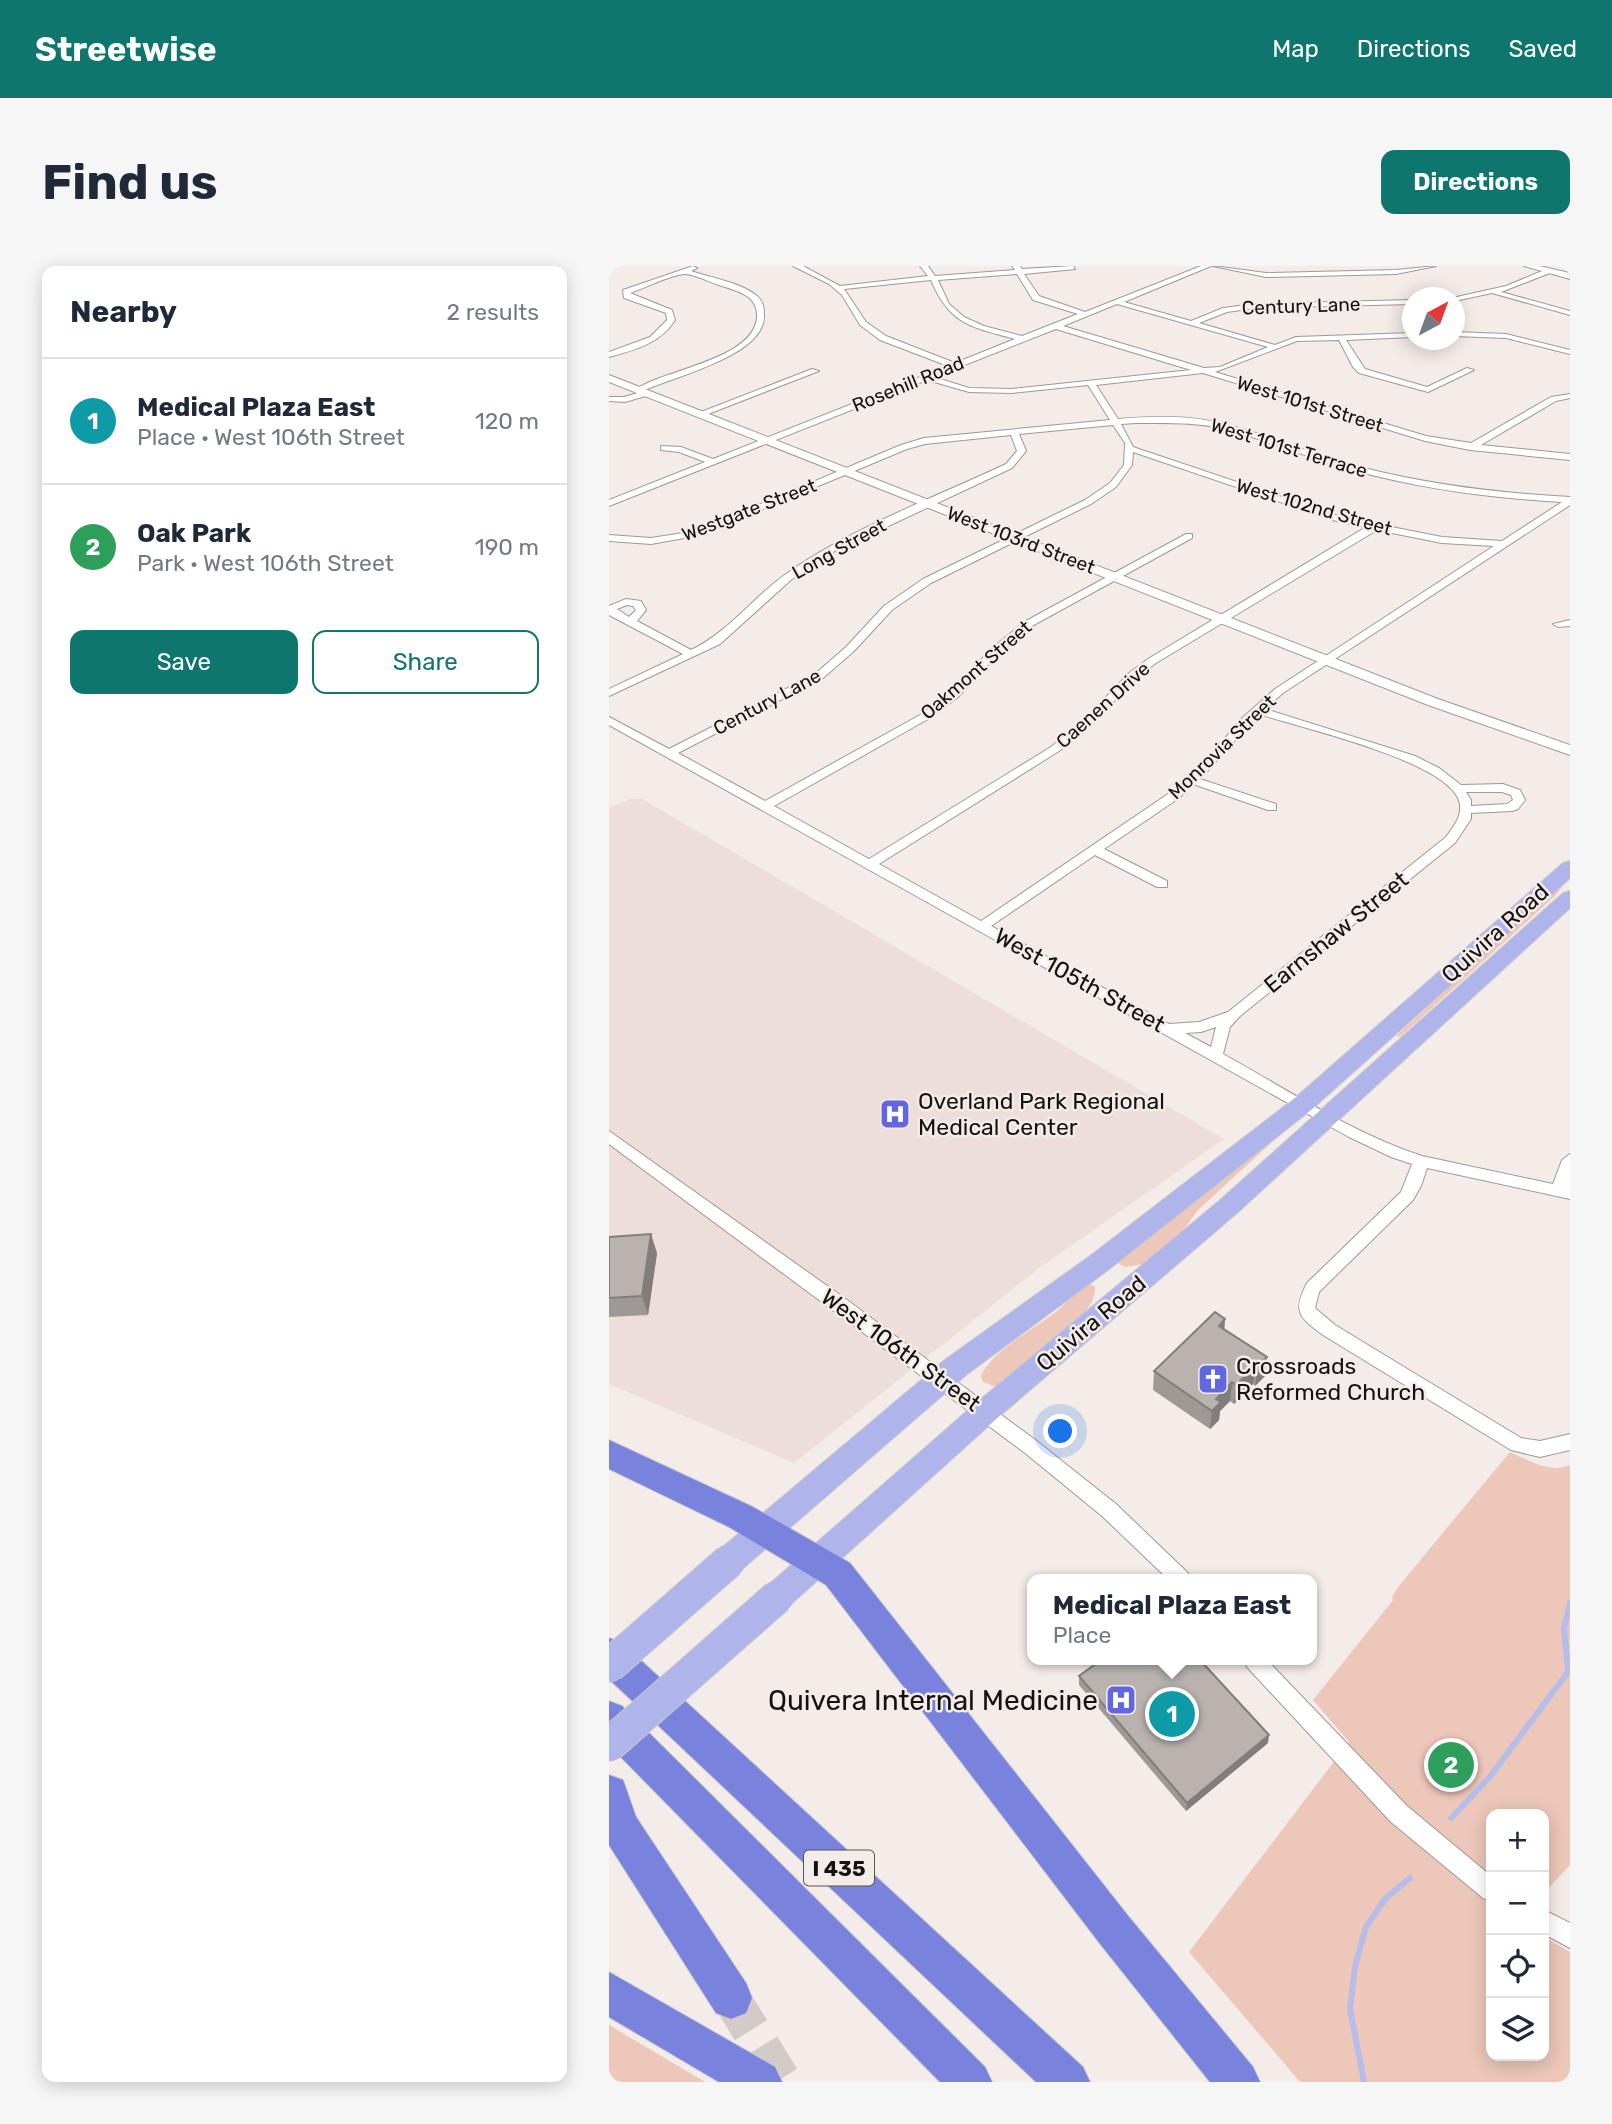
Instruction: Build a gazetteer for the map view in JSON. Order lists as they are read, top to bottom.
{
  "streets": {
    "highway": ["I 435"],
    "main road": ["West 103rd Street", "Quivira Road"],
    "street": [
      "Century Lane",
      "Rosehill Road",
      "West 101st Street",
      "West 101st Terrace",
      "West 102nd Street",
      "Westgate Street",
      "Long Street",
      "Oakmont Street",
      "Caenen Drive",
      "Monrovia Street",
      "Earnshaw Street",
      "West 105th Street",
      "West 106th Street"
    ]
  },
  "crossings": [
    ["Century Lane", "West 103rd Street"],
    ["Century Lane", "West 105th Street"],
    ["Rosehill Road", "West 101st Street"],
    ["Rosehill Road", "West 103rd Street"],
    ["West 101st Terrace", "Westgate Street"],
    ["West 101st Terrace", "West 103rd Street"],
    ["West 101st Terrace", "Long Street"],
    ["West 101st Terrace", "Monrovia Street"],
    ["West 102nd Street", "Caenen Drive"],
    ["West 102nd Street", "Monrovia Street"],
    ["Westgate Street", "West 103rd Street"],
    ["West 103rd Street", "Long Street"],
    ["West 103rd Street", "Oakmont Street"],
    ["West 103rd Street", "Caenen Drive"],
    ["West 103rd Street", "Monrovia Street"],
    ["Oakmont Street", "West 105th Street"],
    ["Caenen Drive", "West 105th Street"],
    ["Monrovia Street", "West 105th Street"],
    ["Earnshaw Street", "West 105th Street"],
    ["Quivira Road", "West 105th Street"],
    ["Quivira Road", "West 106th Street"]
  ],
  "places": {
    "hospital": ["Overland Park Regional Medical Center", "Quivera Internal Medicine"],
    "church": ["Crossroads Reformed Church"]
  },
  "north": "top right",
  "page": {
    "header": "Streetwise",
    "nav": ["Map", "Directions", "Saved"],
    "buttons": [
      "Directions",
      ["Save", "Share"]
    ],
    "title": "Find us",
    "heading": ["Nearby", "2 results"],
    "list": [
      {
        "mark": "1",
        "name": "Medical Plaza East",
        "note": "Place · West 106th Street",
        "value": "120 m"
      },
      {
        "mark": "2",
        "name": "Oak Park",
        "note": "Park · West 106th Street",
        "value": "190 m"
      }
    ],
    "popup": ["Medical Plaza East", "Place"],
    "pins": ["1", "2"],
    "map_buttons": ["+", "−"]
  }
}
